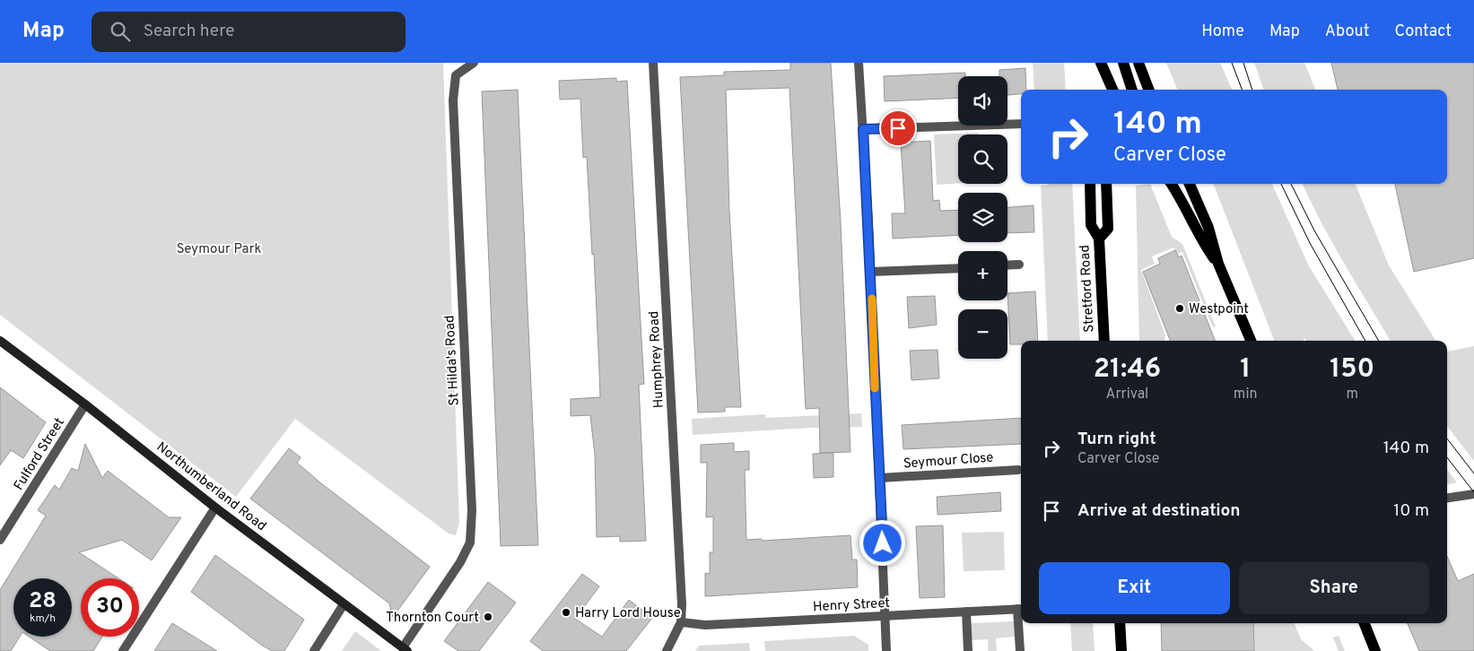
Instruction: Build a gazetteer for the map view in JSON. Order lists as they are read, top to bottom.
{
  "streets": {
    "main road": ["Stretford Road", "Northumberland Road"],
    "street": [
      "Humphrey Road",
      "St Hilda's Road",
      "Fulford Street",
      "Seymour Close",
      "Henry Street"
    ]
  },
  "crossings": [
    ["Humphrey Road", "Henry Street"],
    ["St Hilda's Road", "Northumberland Road"],
    ["Fulford Street", "Northumberland Road"]
  ],
  "parks": ["Seymour Park"],
  "places": ["Westpoint", "Harry Lord House", "Thornton Court"],
  "page": {
    "header": "Map",
    "search": "Search here",
    "nav": [
      "Home",
      "Map",
      "About",
      "Contact"
    ],
    "map_buttons": ["+", "−"],
    "turn": ["140 m", "Carver Close"],
    "eta": [
      "21:46",
      "Arrival",
      "1",
      "min",
      "150",
      "m"
    ],
    "list": [
      {
        "name": "Turn right",
        "note": "Carver Close",
        "value": "140 m"
      },
      {
        "name": "Arrive at destination",
        "value": "10 m"
      }
    ],
    "buttons": ["Exit", "Share"],
    "speed": "28 km/h",
    "limit": "30"
  }
}
